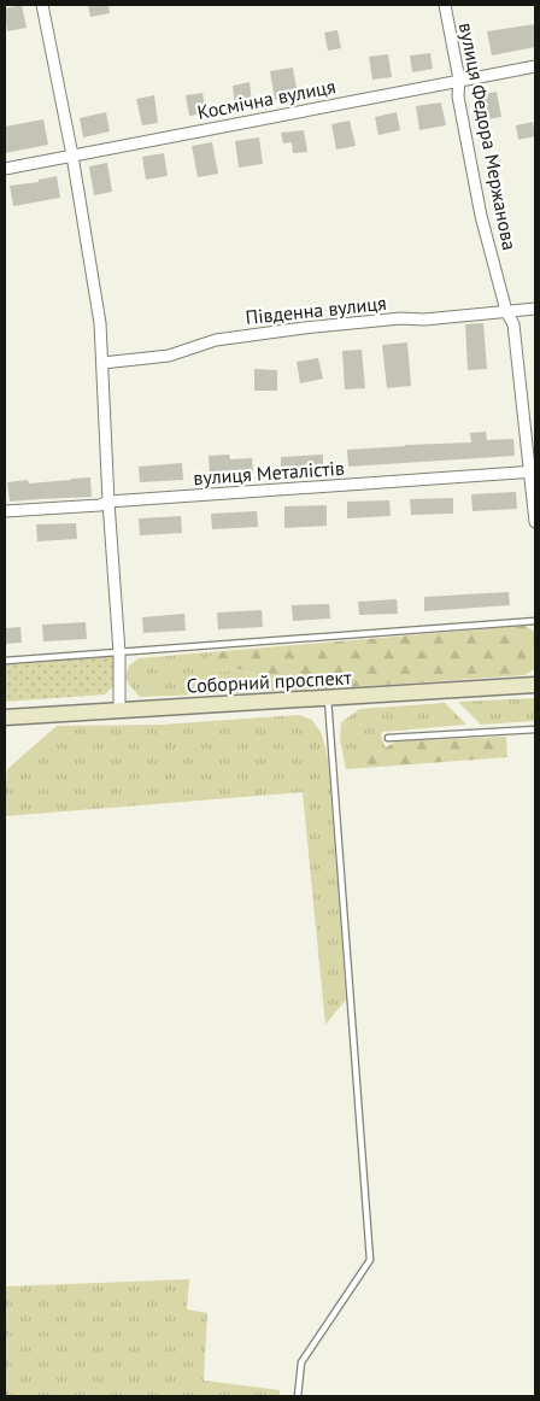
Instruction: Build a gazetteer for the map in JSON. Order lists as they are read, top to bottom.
{
  "streets": {
    "main road": ["Соборний проспект"],
    "street": [
      "Космічна вулиця",
      "вулиця Федора Мержанова",
      "Південна вулиця",
      "вулиця Металістів"
    ]
  },
  "crossings": [
    ["Космічна вулиця", "вулиця Федора Мержанова"],
    ["вулиця Федора Мержанова", "Південна вулиця"],
    ["вулиця Федора Мержанова", "вулиця Металістів"]
  ]
}
